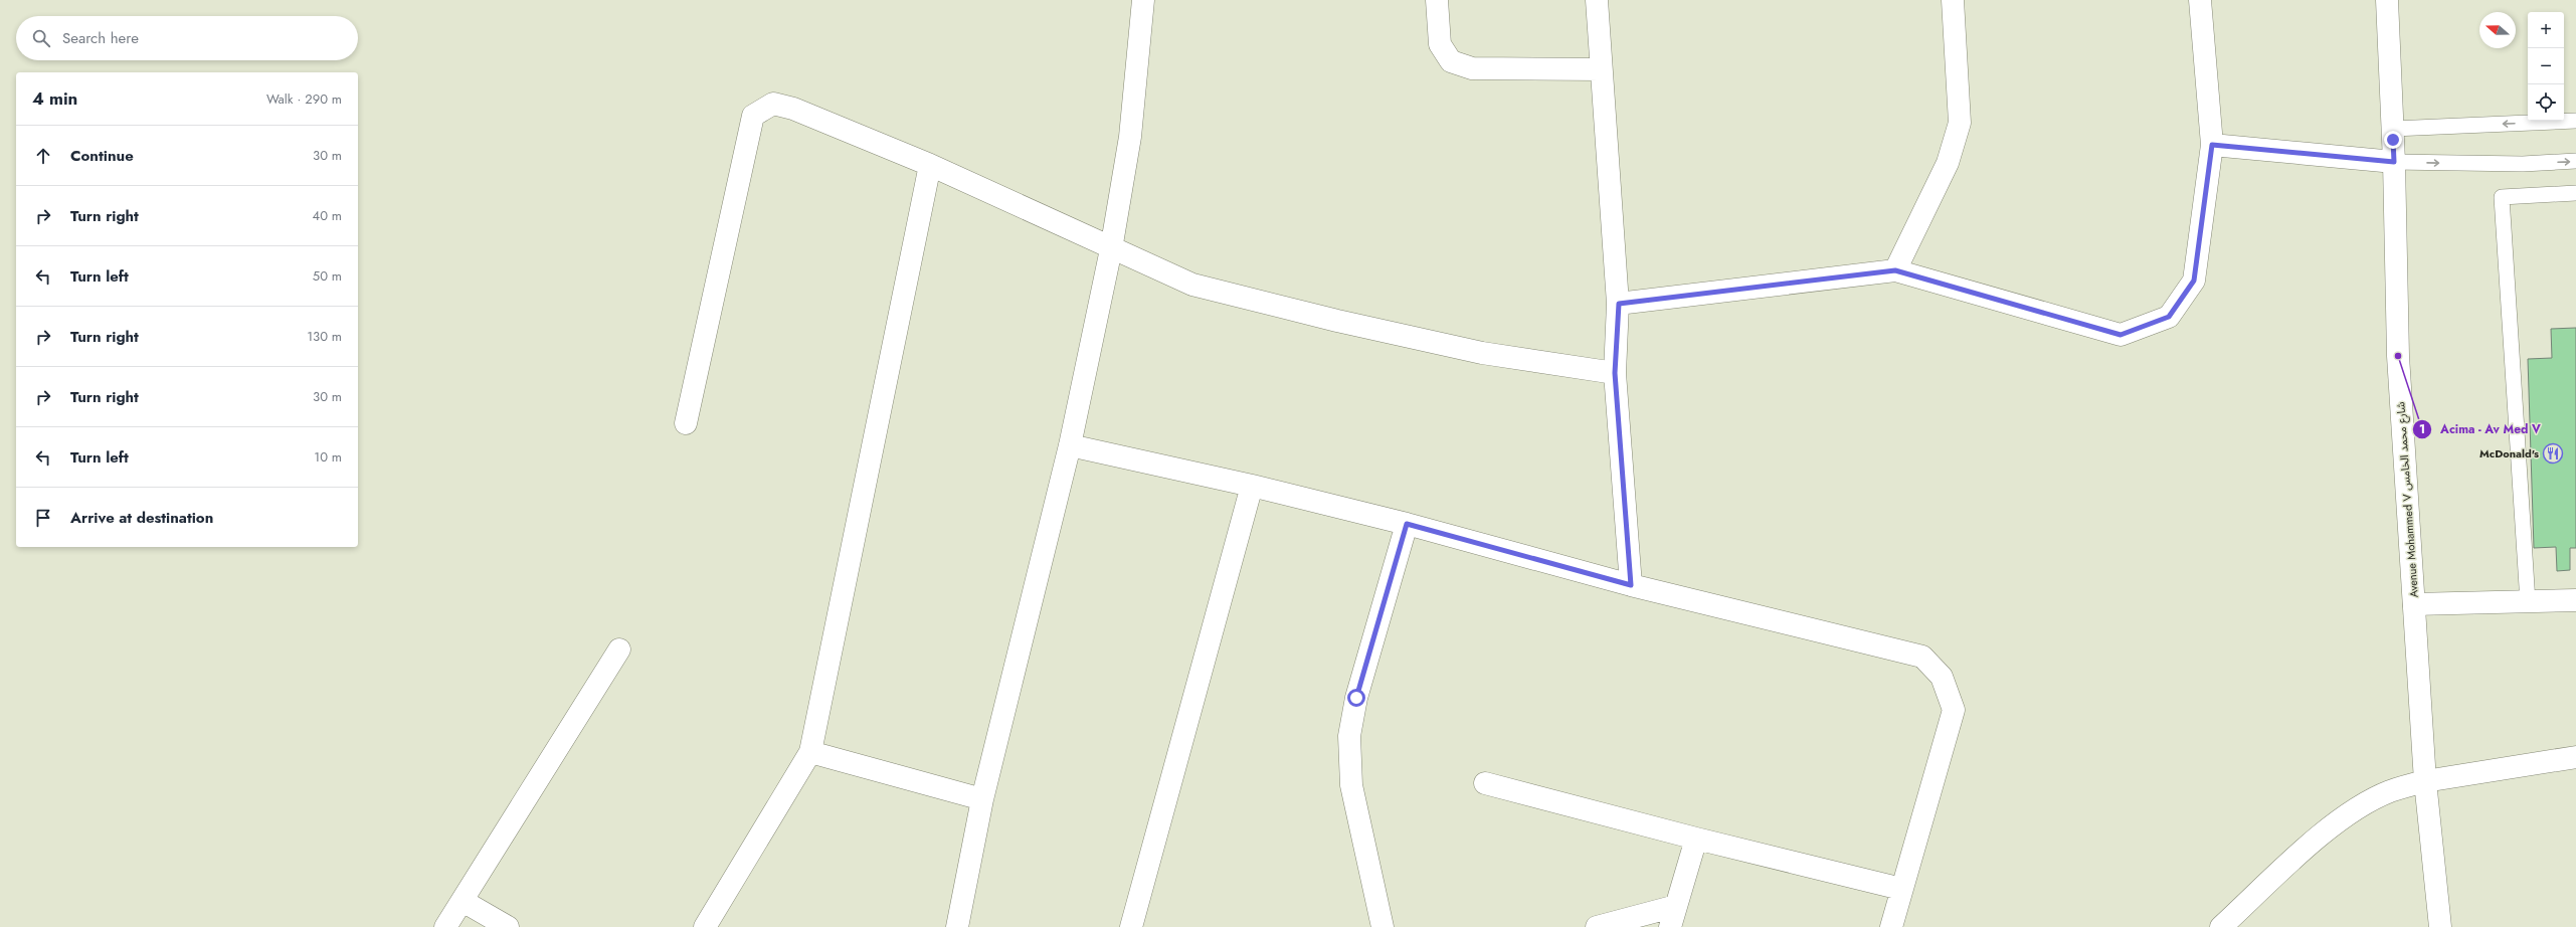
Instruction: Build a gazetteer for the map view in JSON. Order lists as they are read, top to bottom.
{
  "streets": {
    "street": ["Avenue Mohammed V شارع محمد الخامس"]
  },
  "places": {
    "other": ["Acima - Av Med V"],
    "restaurant": ["McDonald's"]
  },
  "north": "left",
  "page": {
    "map_buttons": ["+", "−"],
    "search": "Search here",
    "heading": ["4 min", "Walk · 290 m"],
    "list": [
      ["Continue", "30 m"],
      ["Turn right", "40 m"],
      ["Turn left", "50 m"],
      ["Turn right", "130 m"],
      ["Turn right", "30 m"],
      ["Turn left", "10 m"],
      "Arrive at destination"
    ]
  }
}
